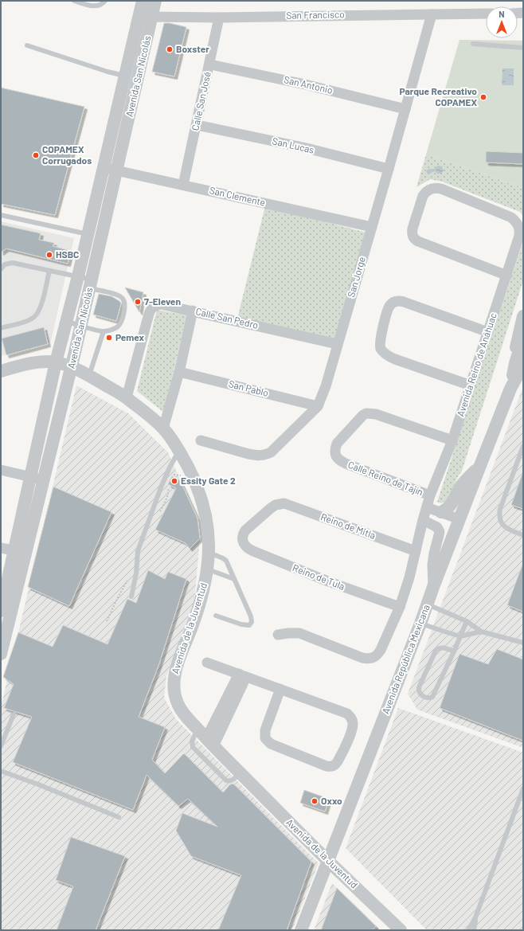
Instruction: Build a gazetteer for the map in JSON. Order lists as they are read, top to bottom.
{
  "streets": {
    "street": [
      "San Francisco",
      "Avenida San Nicolás",
      "San Antonio",
      "Calle San José",
      "San Lucas",
      "San Clemente",
      "San Jorge",
      "Calle San Pedro",
      "Avenida Reino de Anáhuac",
      "San Pablo",
      "Calle Reino de Tajín",
      "Reino de Mitla",
      "Reino de Tula",
      "Avenida de la Juventud",
      "Avenida República Mexicana"
    ]
  },
  "crossings": [
    ["San Francisco", "Avenida San Nicolás"],
    ["San Francisco", "Calle San José"],
    ["San Francisco", "San Jorge"],
    ["Avenida San Nicolás", "San Clemente"],
    ["Avenida San Nicolás", "Avenida de la Juventud"],
    ["San Antonio", "Calle San José"],
    ["San Antonio", "San Jorge"],
    ["Calle San José", "San Lucas"],
    ["Calle San José", "San Clemente"],
    ["San Lucas", "San Jorge"],
    ["San Clemente", "San Jorge"],
    ["San Jorge", "Calle San Pedro"],
    ["San Jorge", "San Pablo"],
    ["Calle San Pedro", "Avenida de la Juventud"],
    ["Avenida Reino de Anáhuac", "Calle Reino de Tajín"],
    ["Avenida Reino de Anáhuac", "Reino de Mitla"],
    ["Avenida Reino de Anáhuac", "Reino de Tula"],
    ["Reino de Mitla", "Reino de Tula"],
    ["Avenida de la Juventud", "Avenida República Mexicana"]
  ],
  "places": [
    "Boxster",
    "Parque Recreativo COPAMEX",
    "COPAMEX Corrugados",
    "HSBC",
    "7-Eleven",
    "Pemex",
    "Essity Gate 2",
    "Oxxo"
  ],
  "north": "top"
}
